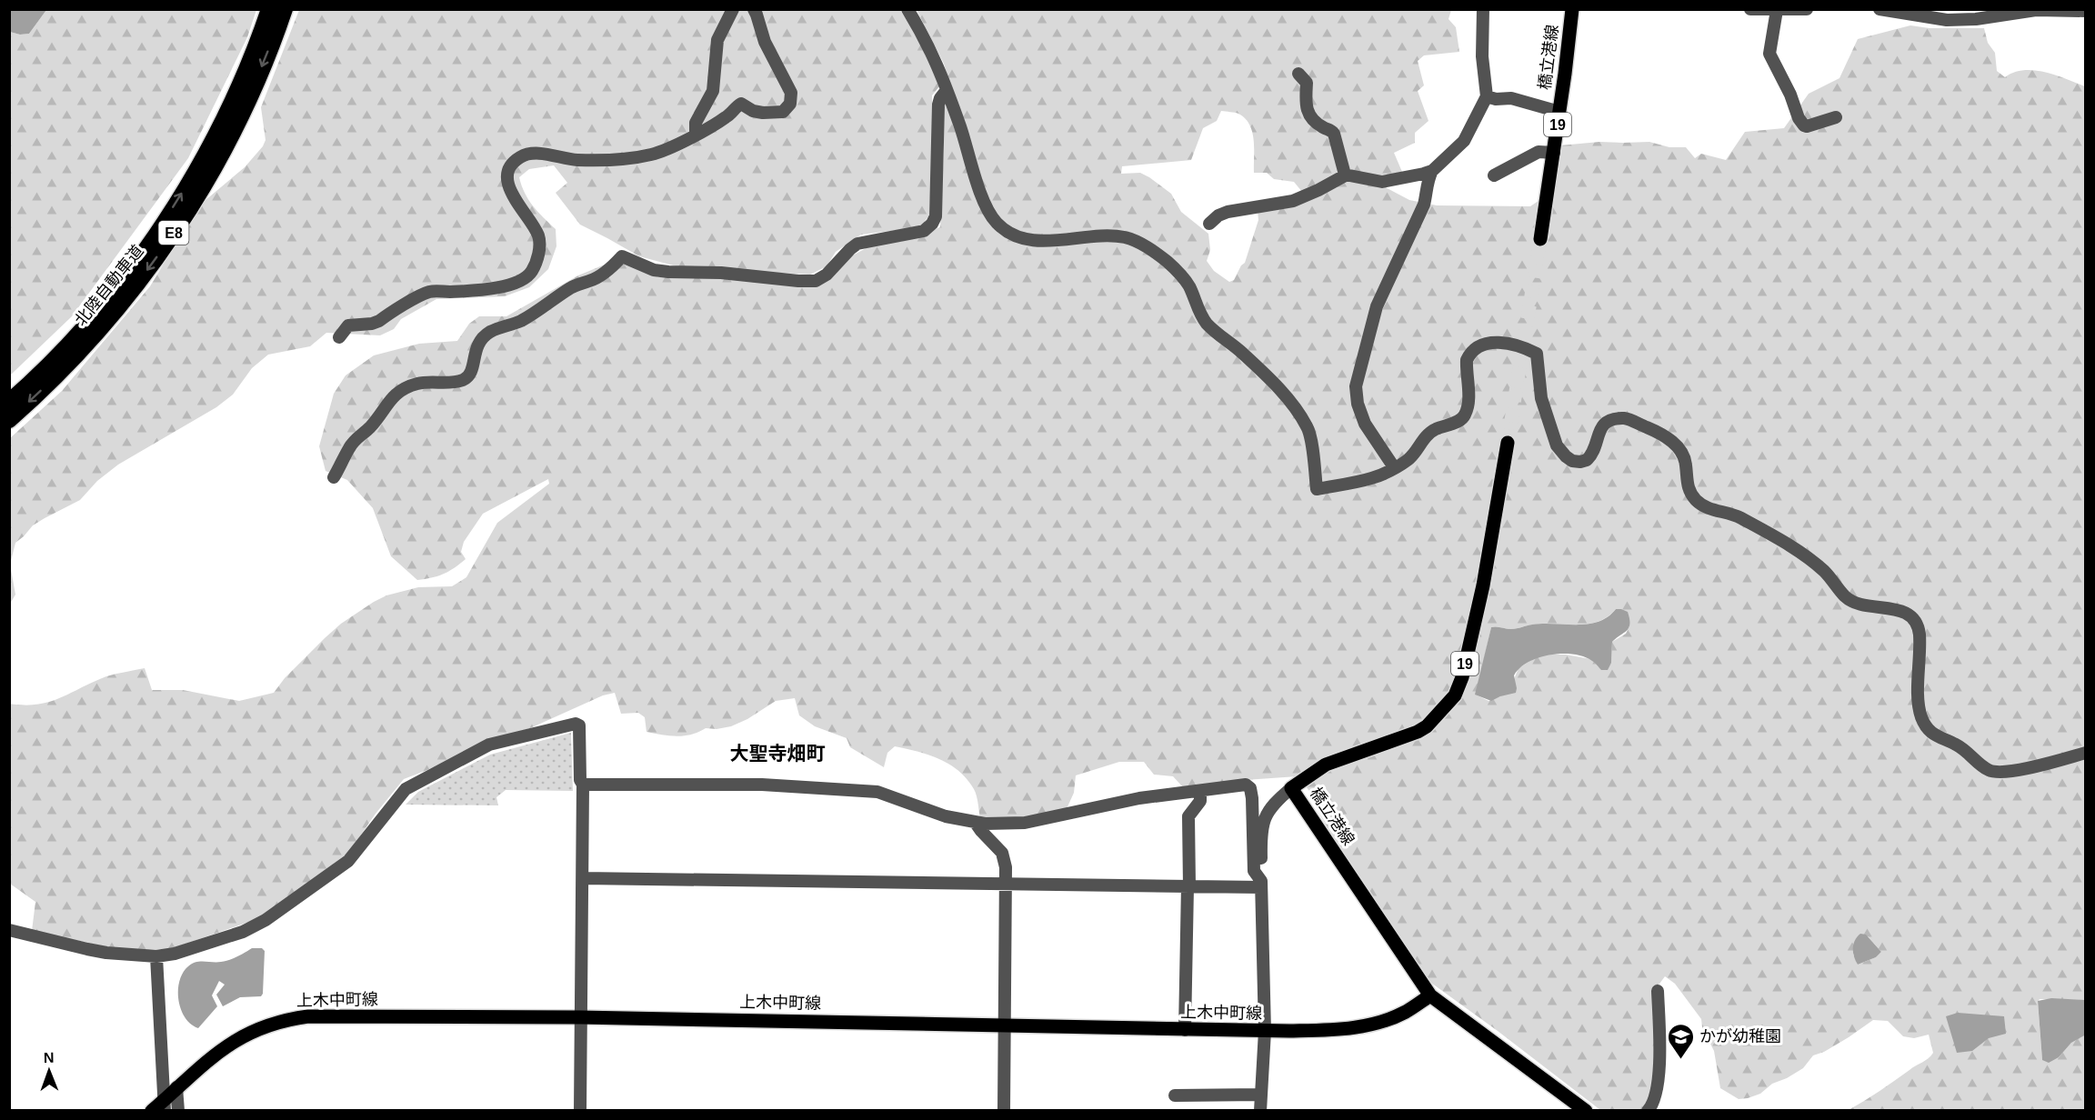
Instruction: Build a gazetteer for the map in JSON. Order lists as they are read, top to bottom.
{
  "streets": {
    "highway": ["E8", "北陸自動車道"],
    "main road": ["橋立港線", "19", "上木中町線"]
  },
  "crossings": [
    ["橋立港線", "上木中町線"]
  ],
  "districts": ["大聖寺畑町"],
  "places": {
    "school or university": ["かが幼稚園"]
  },
  "north": "top"
}
